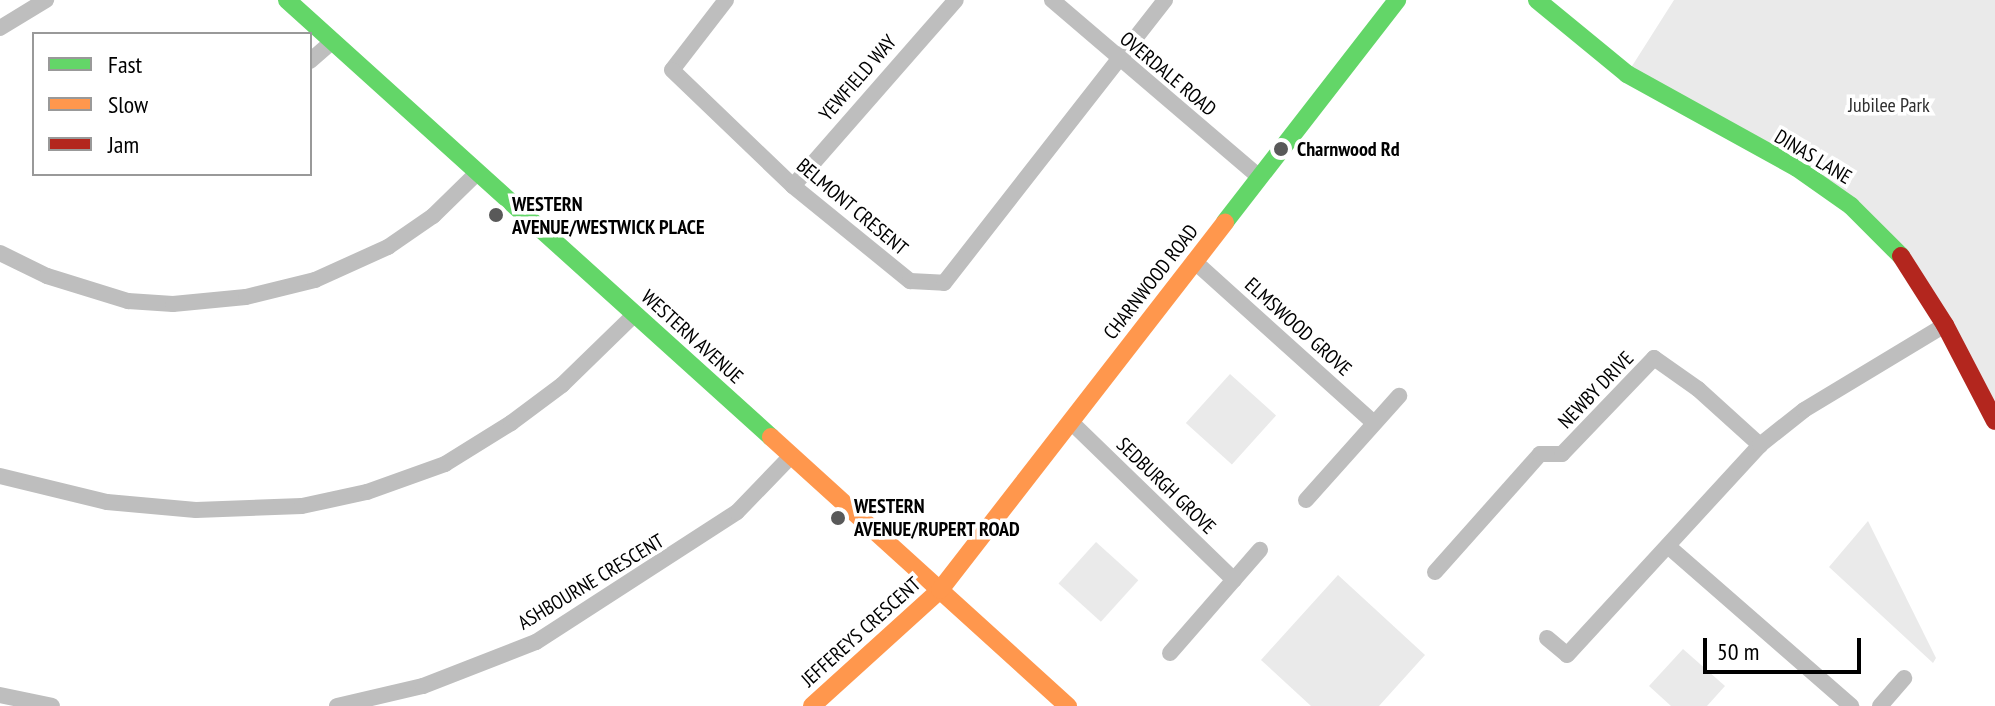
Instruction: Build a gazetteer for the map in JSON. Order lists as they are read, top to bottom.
{
  "streets": {
    "street": [
      "OVERDALE ROAD",
      "YEWFIELD WAY",
      "DINAS LANE",
      "BELMONT CRESENT",
      "CHARNWOOD ROAD",
      "ELMSWOOD GROVE",
      "WESTERN AVENUE",
      "NEWBY DRIVE",
      "SEDBURGH GROVE",
      "ASHBOURNE CRESCENT",
      "JEFFEREYS CRESCENT"
    ]
  },
  "crossings": [
    ["OVERDALE ROAD", "BELMONT CRESENT"],
    ["OVERDALE ROAD", "CHARNWOOD ROAD"],
    ["YEWFIELD WAY", "BELMONT CRESENT"],
    ["CHARNWOOD ROAD", "ELMSWOOD GROVE"],
    ["CHARNWOOD ROAD", "WESTERN AVENUE"],
    ["CHARNWOOD ROAD", "SEDBURGH GROVE"],
    ["CHARNWOOD ROAD", "JEFFEREYS CRESCENT"],
    ["WESTERN AVENUE", "ASHBOURNE CRESCENT"],
    ["WESTERN AVENUE", "JEFFEREYS CRESCENT"]
  ],
  "parks": ["Jubilee Park"],
  "places": ["Charnwood Rd", "WESTERN AVENUE/WESTWICK PLACE", "WESTERN AVENUE/RUPERT ROAD"],
  "legend": ["Fast", "Slow", "Jam"],
  "scale_bar": "50 m"
}
